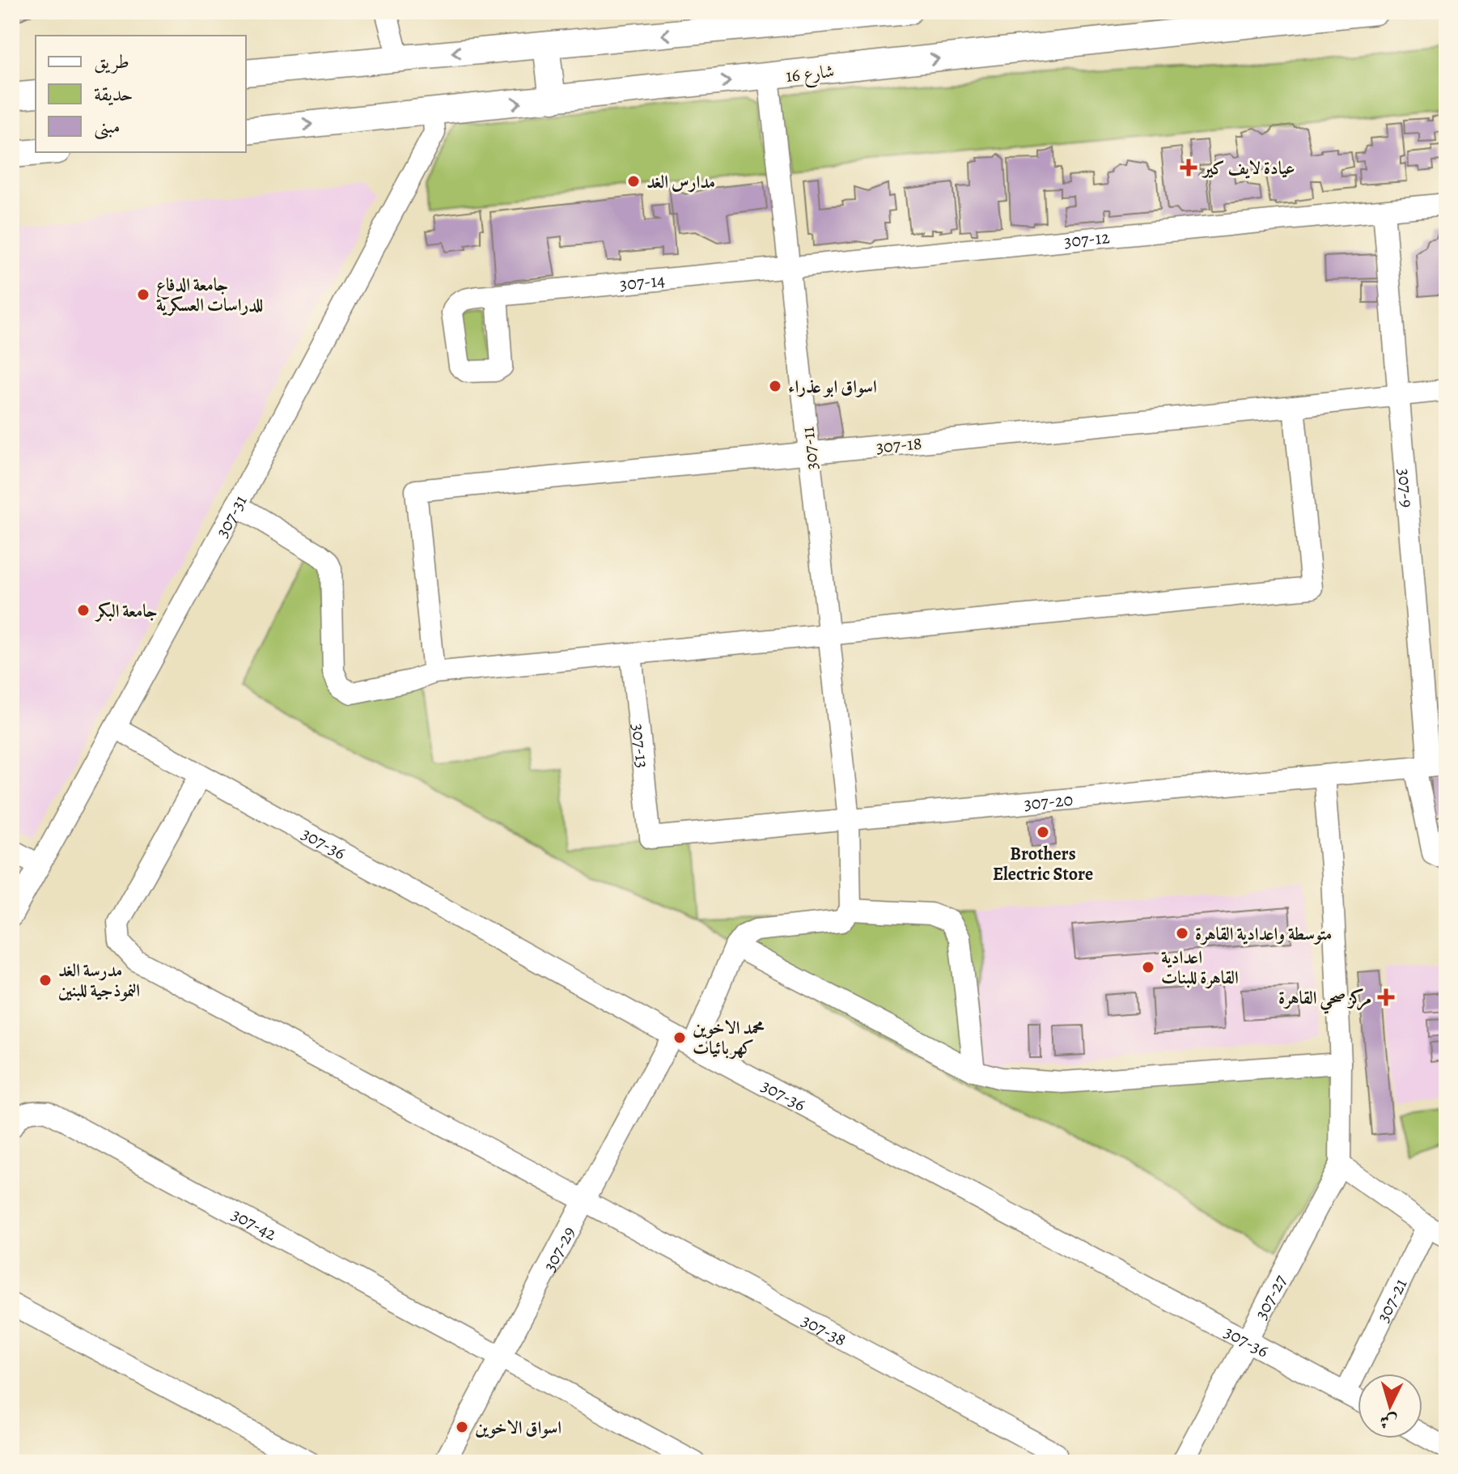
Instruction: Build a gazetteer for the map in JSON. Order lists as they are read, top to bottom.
{
  "streets": {
    "main road": ["شارع 16"],
    "street": [
      "307-12",
      "307-14",
      "307-18",
      "307-11",
      "307-9",
      "307-31",
      "307-13",
      "307-20",
      "307-36",
      "307-42",
      "307-29",
      "307-27",
      "307-21",
      "307-38"
    ]
  },
  "crossings": [
    ["شارع 16", "307-11"],
    ["شارع 16", "307-31"],
    ["307-12", "307-14"],
    ["307-12", "307-11"],
    ["307-12", "307-9"],
    ["307-14", "307-11"],
    ["307-18", "307-11"],
    ["307-18", "307-9"],
    ["307-11", "307-20"],
    ["307-9", "307-20"],
    ["307-31", "307-36"],
    ["307-13", "307-20"],
    ["307-36", "307-29"],
    ["307-36", "307-27"],
    ["307-36", "307-21"],
    ["307-42", "307-29"],
    ["307-29", "307-38"]
  ],
  "places": {
    "health": ["عيادة لايف كير", "مركز صحي القاهرة"],
    "other": [
      "مدارس الغد",
      "جامعة الدفاع للدراسات العسكرية",
      "اسواق ابو عذراء",
      "جامعة البكر",
      "Brothers Electric Store",
      "متوسطة واعدادية القاهرة",
      "اعدادية القاهرة للبنات",
      "مدرسة الغد النموذجية للبنين",
      "محمد الاخوين كهربائيات",
      "اسواق الاخوين"
    ]
  },
  "legend": ["طريق", "حديقة", "مبنى"],
  "north": "bottom"
}
